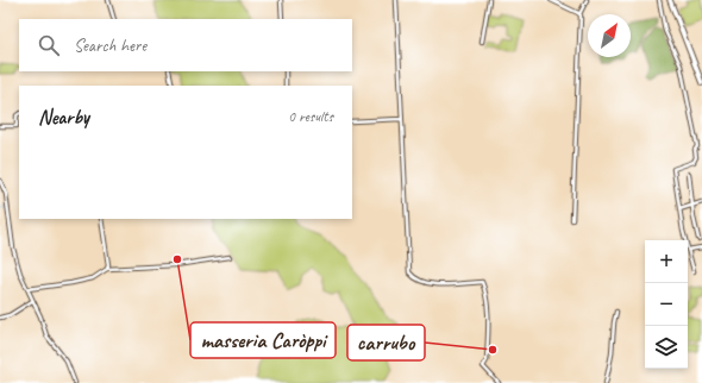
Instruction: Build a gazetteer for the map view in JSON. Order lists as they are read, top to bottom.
{
  "places": ["masseria Caròppi", "carrubo"],
  "north": "top right",
  "page": {
    "search": "Search here",
    "heading": ["Nearby", "0 results"],
    "map_buttons": ["+", "−"]
  }
}
